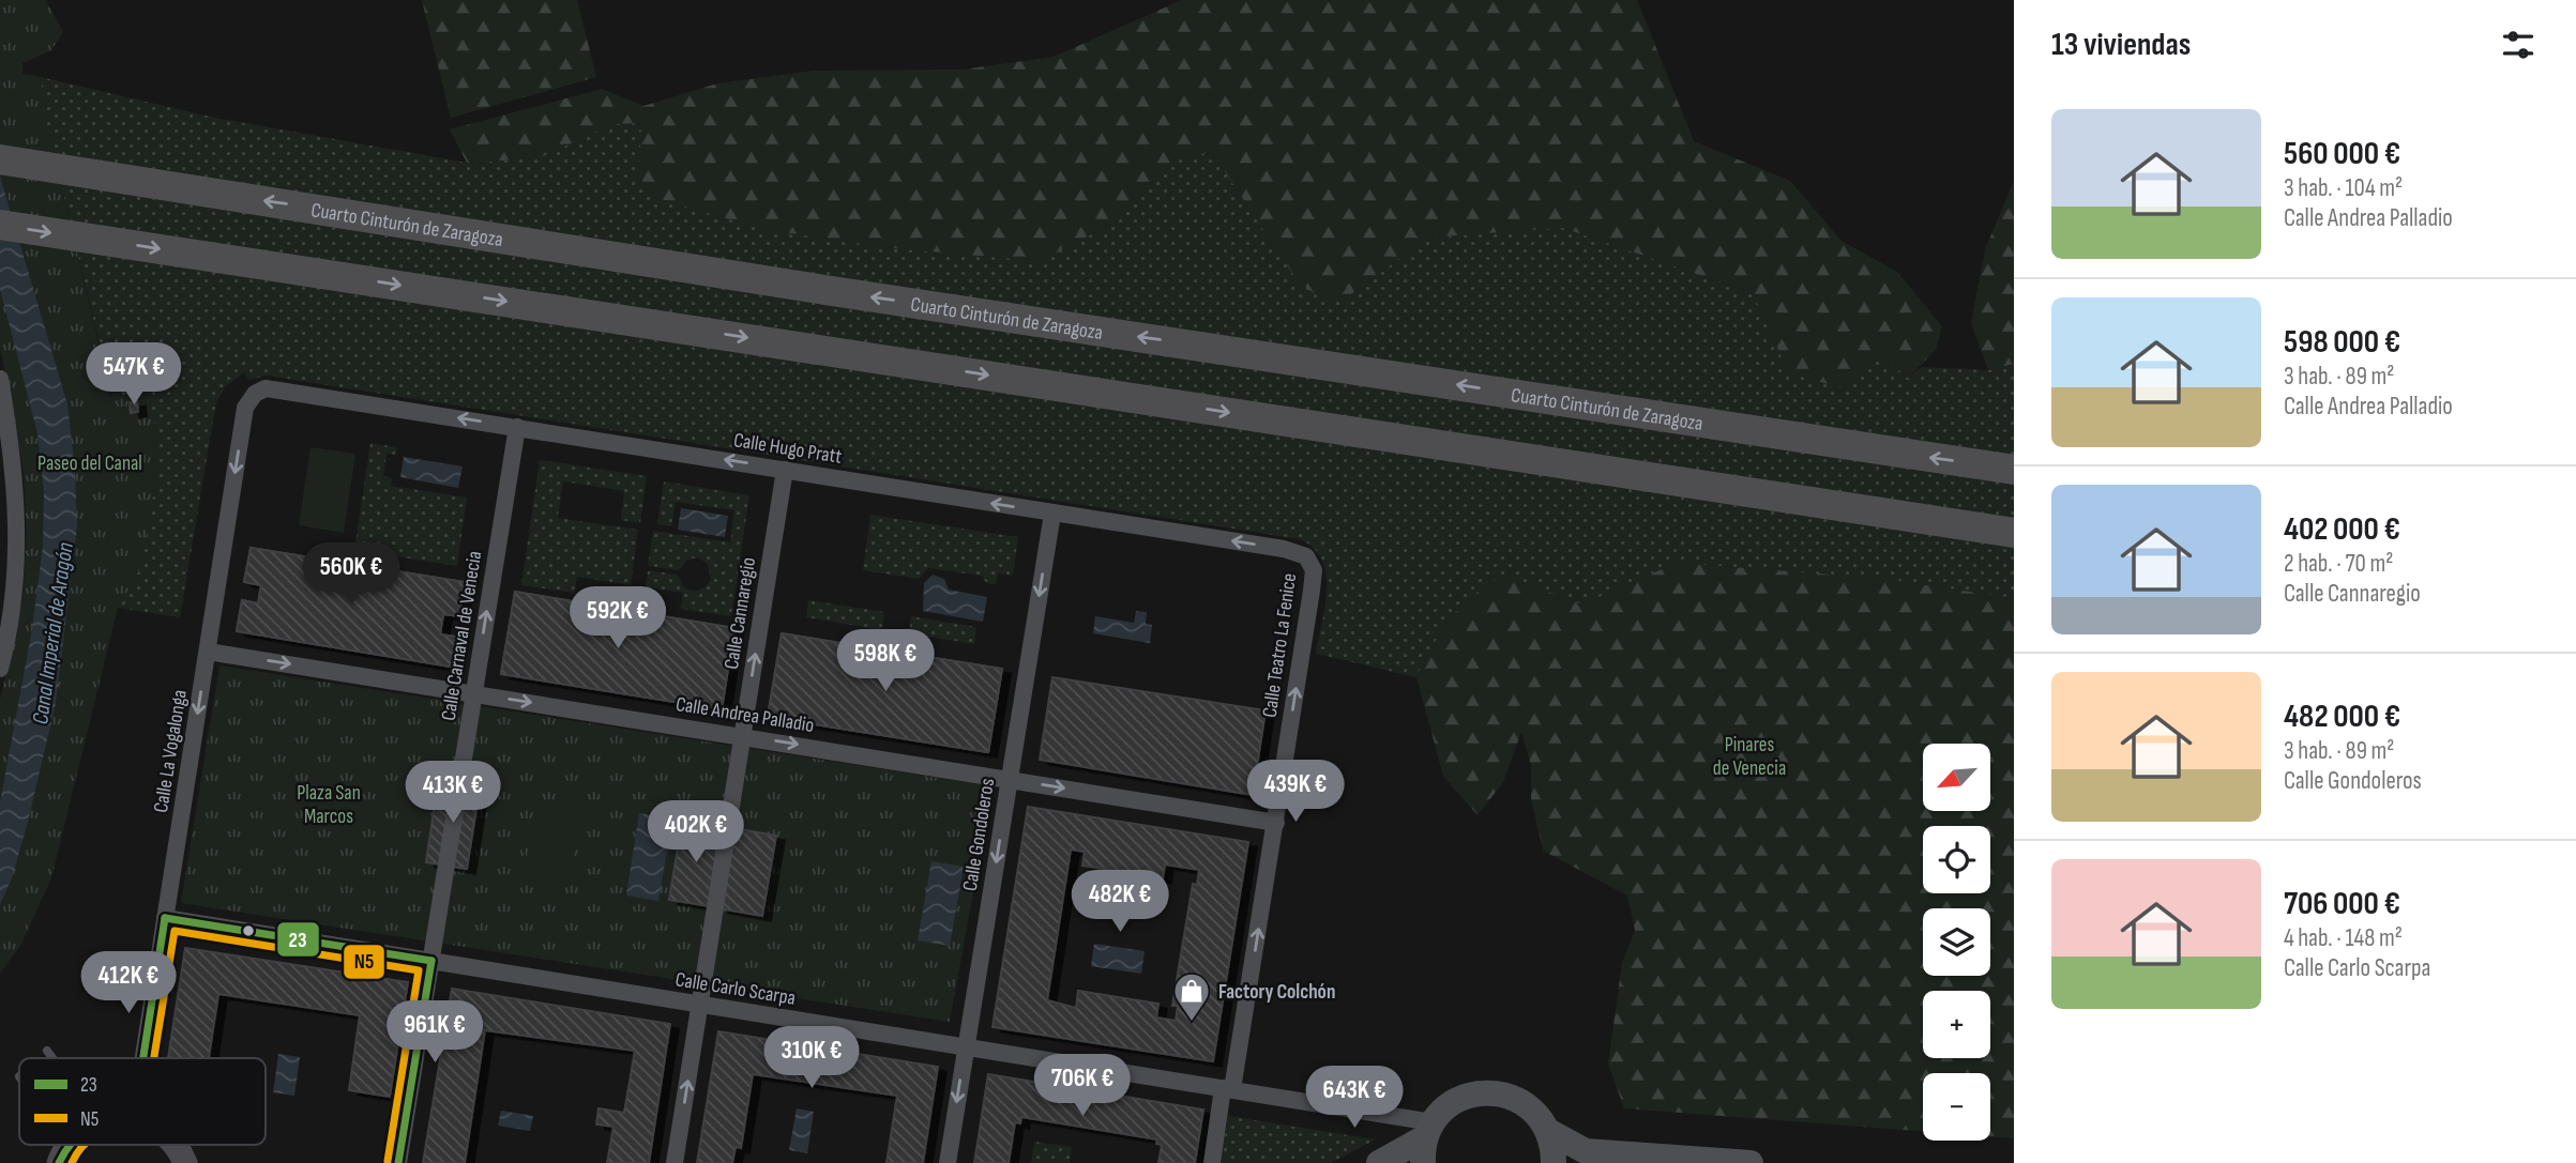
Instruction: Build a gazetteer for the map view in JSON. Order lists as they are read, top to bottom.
{
  "streets": {
    "highway": ["Cuarto Cinturón de Zaragoza"],
    "street": [
      "Calle Hugo Pratt",
      "Calle Cannaregio",
      "Calle Carnaval de Venecia",
      "Calle Teatro La Fenice",
      "Calle Andrea Palladio",
      "Calle La Vogalonga",
      "Calle Gondoleros",
      "Calle Carlo Scarpa"
    ]
  },
  "crossings": [
    ["Calle Hugo Pratt", "Calle Cannaregio"],
    ["Calle Hugo Pratt", "Calle Carnaval de Venecia"],
    ["Calle Hugo Pratt", "Calle Teatro La Fenice"],
    ["Calle Hugo Pratt", "Calle La Vogalonga"],
    ["Calle Hugo Pratt", "Calle Gondoleros"],
    ["Calle Cannaregio", "Calle Andrea Palladio"],
    ["Calle Cannaregio", "Calle Carlo Scarpa"],
    ["Calle Carnaval de Venecia", "Calle Andrea Palladio"],
    ["Calle Carnaval de Venecia", "Calle Carlo Scarpa"],
    ["Calle Teatro La Fenice", "Calle Andrea Palladio"],
    ["Calle Teatro La Fenice", "Calle Carlo Scarpa"],
    ["Calle Andrea Palladio", "Calle La Vogalonga"],
    ["Calle Andrea Palladio", "Calle Gondoleros"],
    ["Calle La Vogalonga", "Calle Carlo Scarpa"],
    ["Calle Gondoleros", "Calle Carlo Scarpa"]
  ],
  "one_way": [
    "Calle Hugo Pratt",
    "Calle Cannaregio",
    "Calle Carnaval de Venecia",
    "Calle Teatro La Fenice",
    "Calle Andrea Palladio",
    "Calle La Vogalonga",
    "Calle Gondoleros"
  ],
  "water": ["Canal Imperial de Aragón"],
  "parks": ["Paseo del Canal", "Pinares de Venecia", "Plaza San Marcos"],
  "places": {
    "shop": ["Factory Colchón"]
  },
  "lines": ["transit line 23", "transit line N5"],
  "legend": ["23", "N5"],
  "north": "bottom left",
  "page": {
    "heading": "13 viviendas",
    "list": [
      {
        "name": "560 000 €",
        "note": "3 hab. · 104 m² · Calle Andrea Palladio"
      },
      {
        "name": "598 000 €",
        "note": "3 hab. · 89 m² · Calle Andrea Palladio"
      },
      {
        "name": "402 000 €",
        "note": "2 hab. · 70 m² · Calle Cannaregio"
      },
      {
        "name": "482 000 €",
        "note": "3 hab. · 89 m² · Calle Gondoleros"
      },
      {
        "name": "706 000 €",
        "note": "4 hab. · 148 m² · Calle Carlo Scarpa"
      }
    ],
    "price": [
      "547K €",
      "560K €",
      "592K €",
      "598K €",
      "439K €",
      "413K €",
      "402K €",
      "482K €",
      "412K €",
      "961K €",
      "310K €",
      "706K €",
      "643K €"
    ],
    "map_buttons": ["+", "−"]
  }
}
